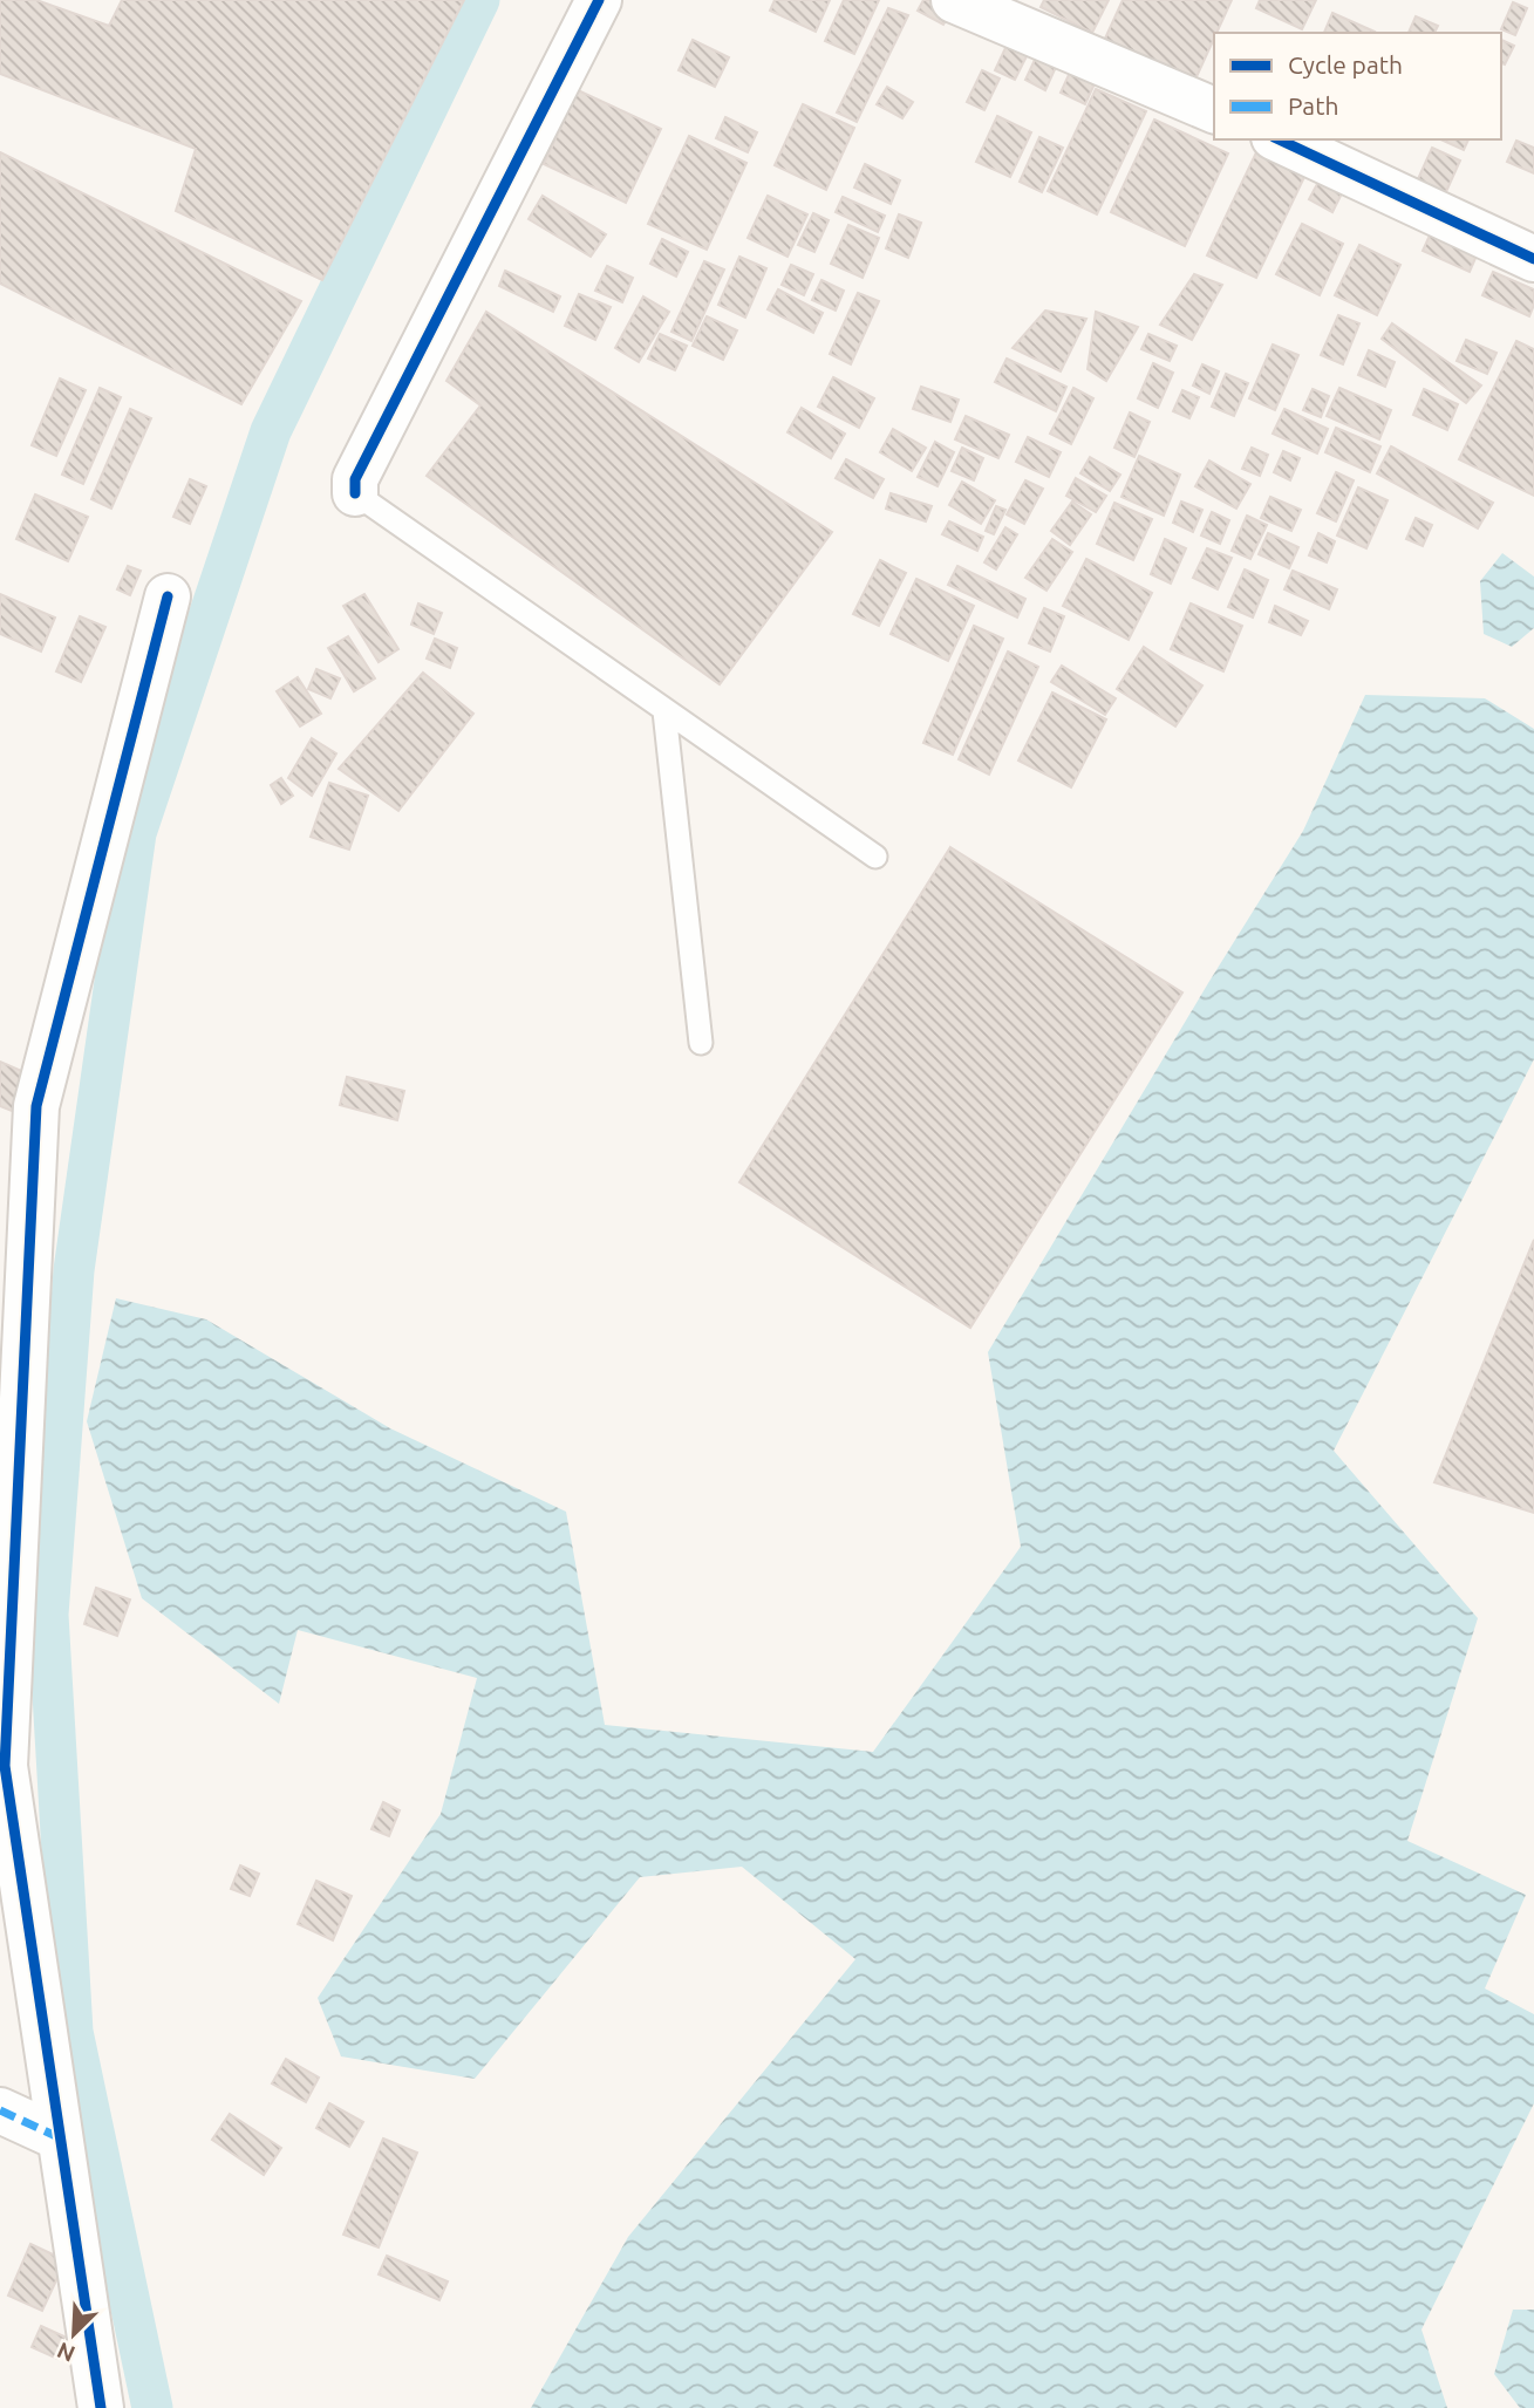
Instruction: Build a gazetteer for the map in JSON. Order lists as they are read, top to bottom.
{
  "legend": ["Cycle path", "Path"],
  "north": "bottom left"
}
